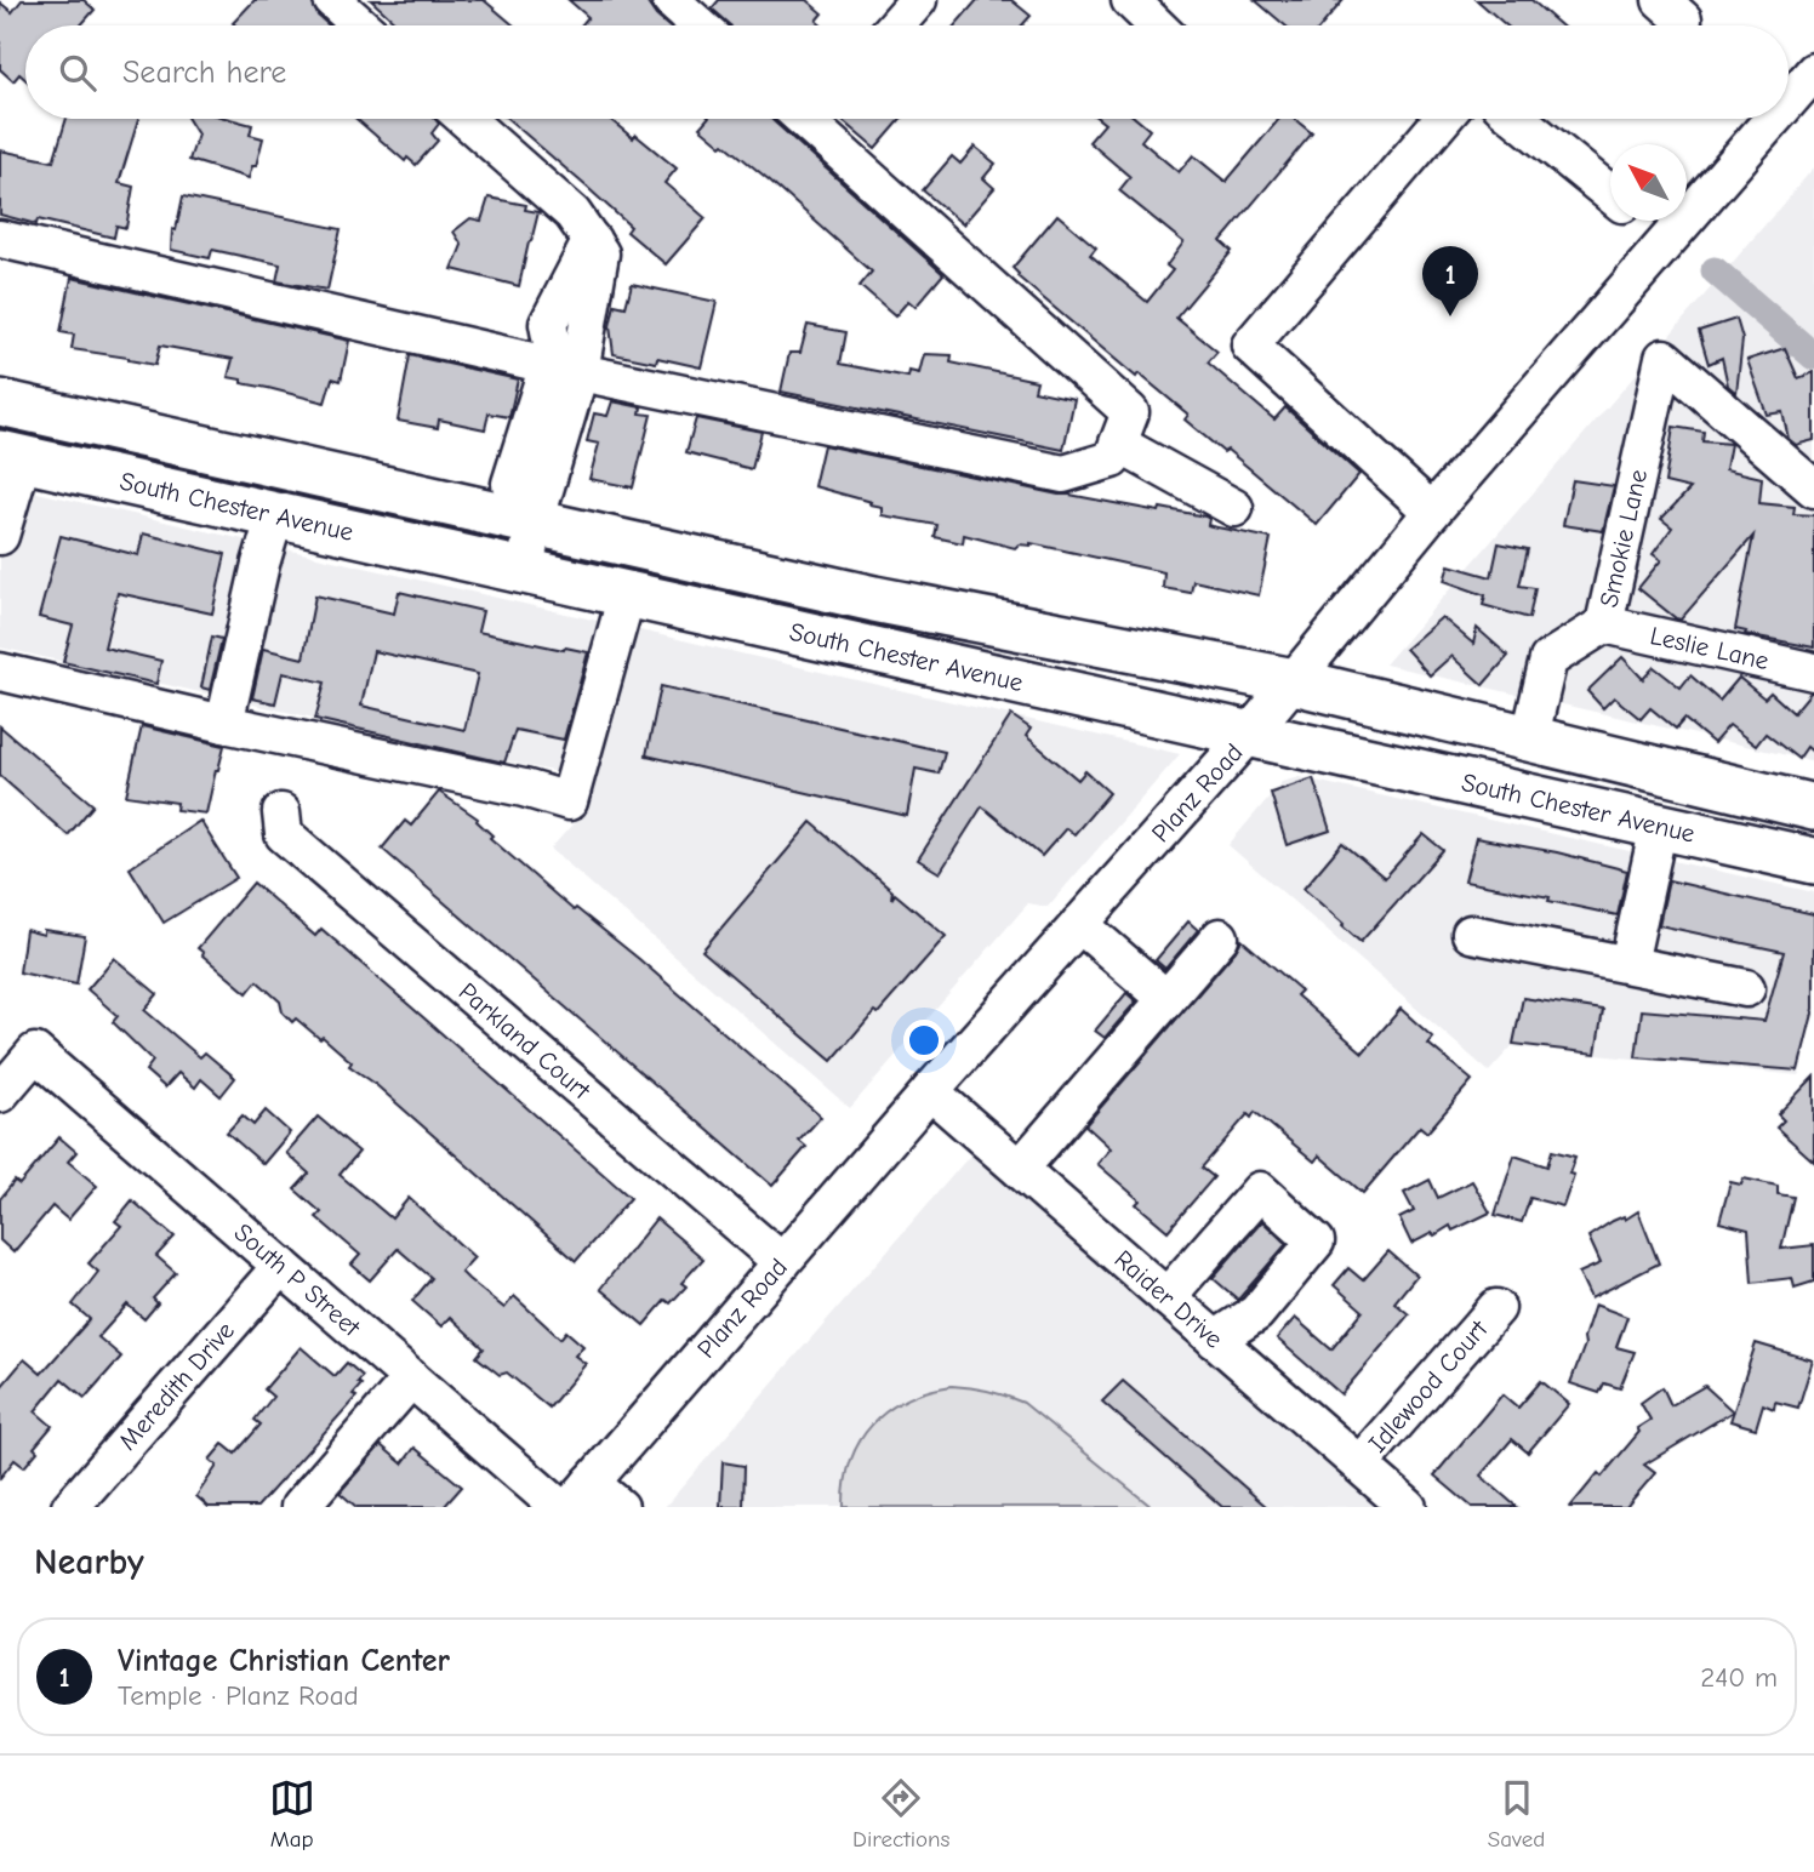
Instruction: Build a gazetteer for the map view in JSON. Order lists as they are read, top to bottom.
{
  "streets": {
    "main road": ["South Chester Avenue"],
    "street": [
      "Smokie Lane",
      "Leslie Lane",
      "Planz Road",
      "Parkland Court",
      "South P Street",
      "Raider Drive",
      "Meredith Drive",
      "Idlewood Court"
    ]
  },
  "crossings": [
    ["South Chester Avenue", "Smokie Lane"],
    ["South Chester Avenue", "Planz Road"],
    ["Smokie Lane", "Leslie Lane"],
    ["Planz Road", "Parkland Court"],
    ["Planz Road", "Raider Drive"],
    ["South P Street", "Meredith Drive"],
    ["Raider Drive", "Idlewood Court"]
  ],
  "north": "top left",
  "page": {
    "search": "Search here",
    "pins": "1",
    "heading": "Nearby",
    "list": [
      {
        "mark": "1",
        "name": "Vintage Christian Center",
        "note": "Temple · Planz Road",
        "value": "240 m"
      }
    ],
    "nav": ["Map", "Directions", "Saved"]
  }
}
